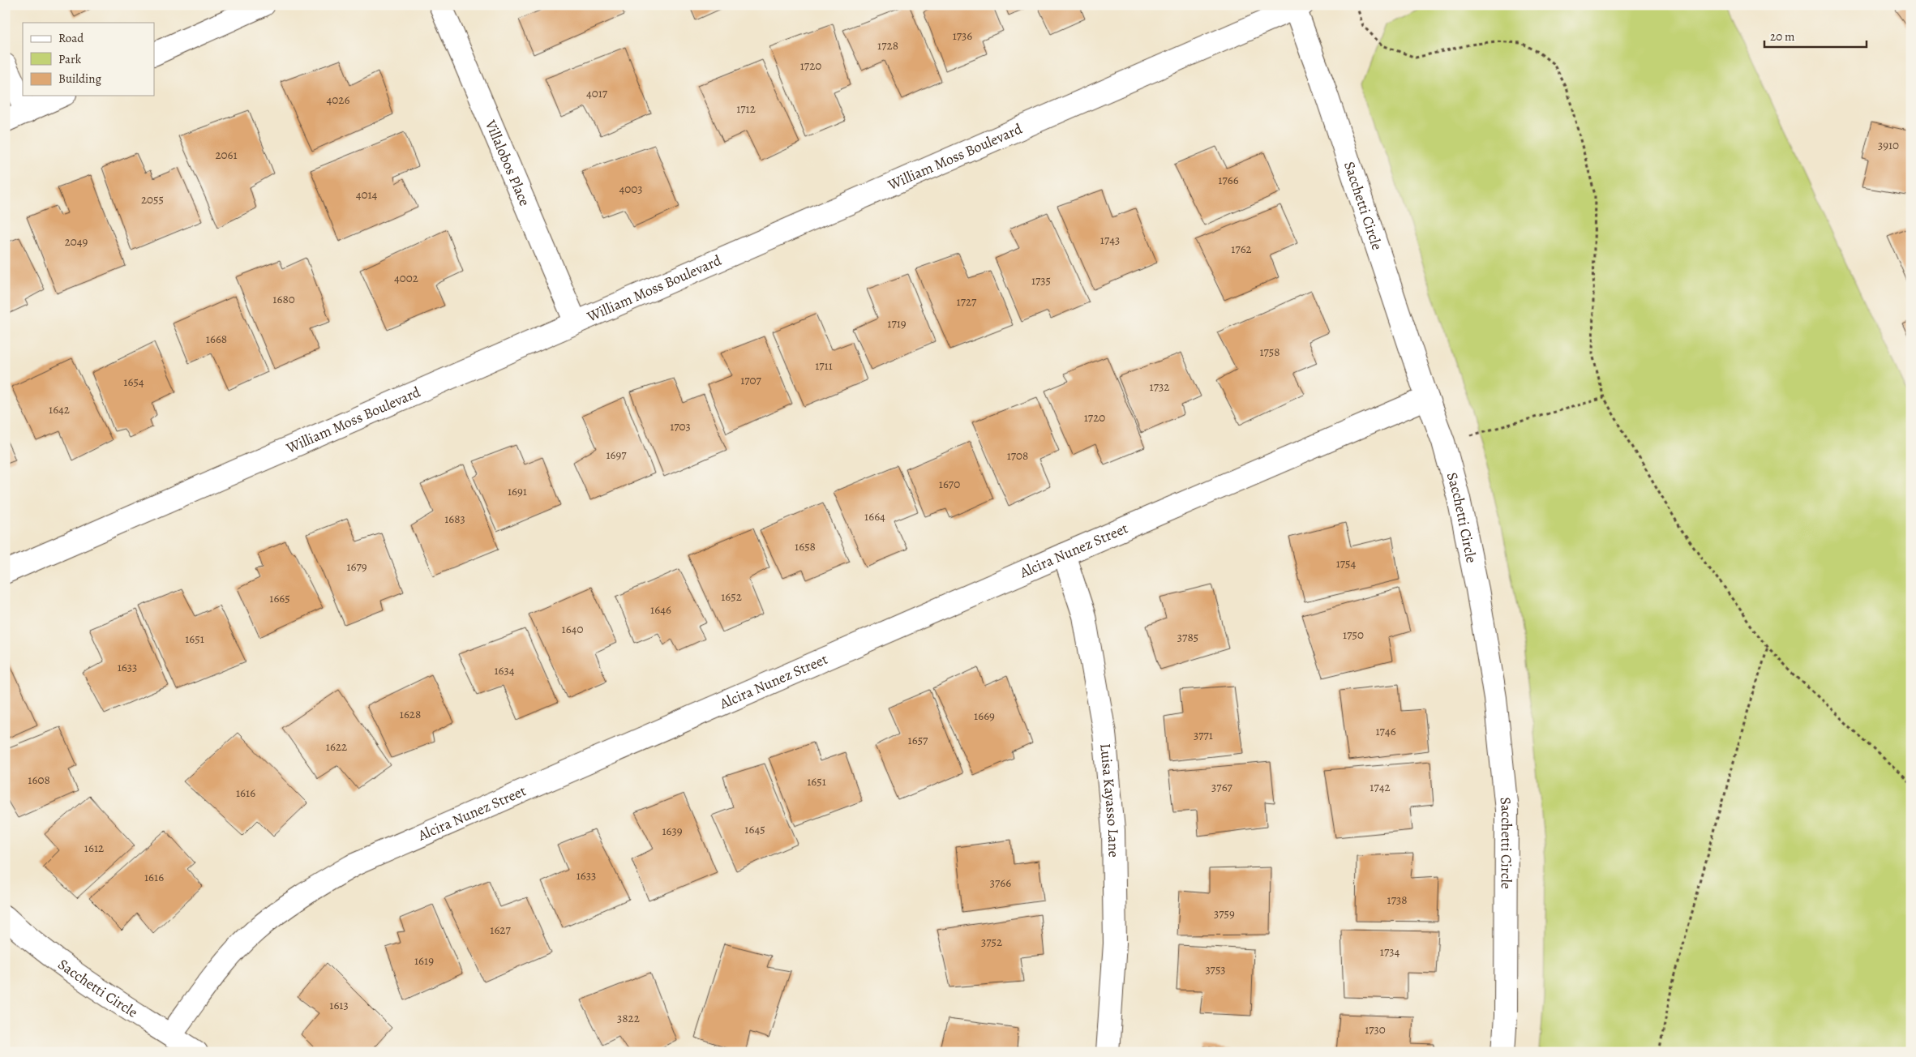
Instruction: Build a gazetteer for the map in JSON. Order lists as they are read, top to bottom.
{
  "streets": {
    "street": [
      "William Moss Boulevard",
      "Villalobos Place",
      "Sacchetti Circle",
      "Alcira Nunez Street",
      "Luisa Kayasso Lane"
    ]
  },
  "crossings": [
    ["William Moss Boulevard", "Villalobos Place"],
    ["William Moss Boulevard", "Sacchetti Circle"],
    ["Sacchetti Circle", "Alcira Nunez Street"],
    ["Alcira Nunez Street", "Luisa Kayasso Lane"]
  ],
  "house_numbers": [
    "1736",
    "1728",
    "1720",
    "4017",
    "4026",
    "1712",
    "3910",
    "2061",
    "1766",
    "4003",
    "4014",
    "2055",
    "1743",
    "2049",
    "1762",
    "4002",
    "1735",
    "1680",
    "1727",
    "1719",
    "1668",
    "1758",
    "1711",
    "1707",
    "1654",
    "1732",
    "1642",
    "1720",
    "1703",
    "1697",
    "1708",
    "1670",
    "1691",
    "1664",
    "1683",
    "1658",
    "1754",
    "1679",
    "1652",
    "1665",
    "1646",
    "1640",
    "1750",
    "3785",
    "1651",
    "1633",
    "1634",
    "1628",
    "1669",
    "1746",
    "3771",
    "1657",
    "1622",
    "1608",
    "1651",
    "3767",
    "1742",
    "1616",
    "1645",
    "1639",
    "1612",
    "1633",
    "1616",
    "3766",
    "1738",
    "3759",
    "1627",
    "3752",
    "1734",
    "1619",
    "3753",
    "1613",
    "3822",
    "1730"
  ],
  "legend": ["Road", "Park", "Building"],
  "scale_bar": "20 m"
}
